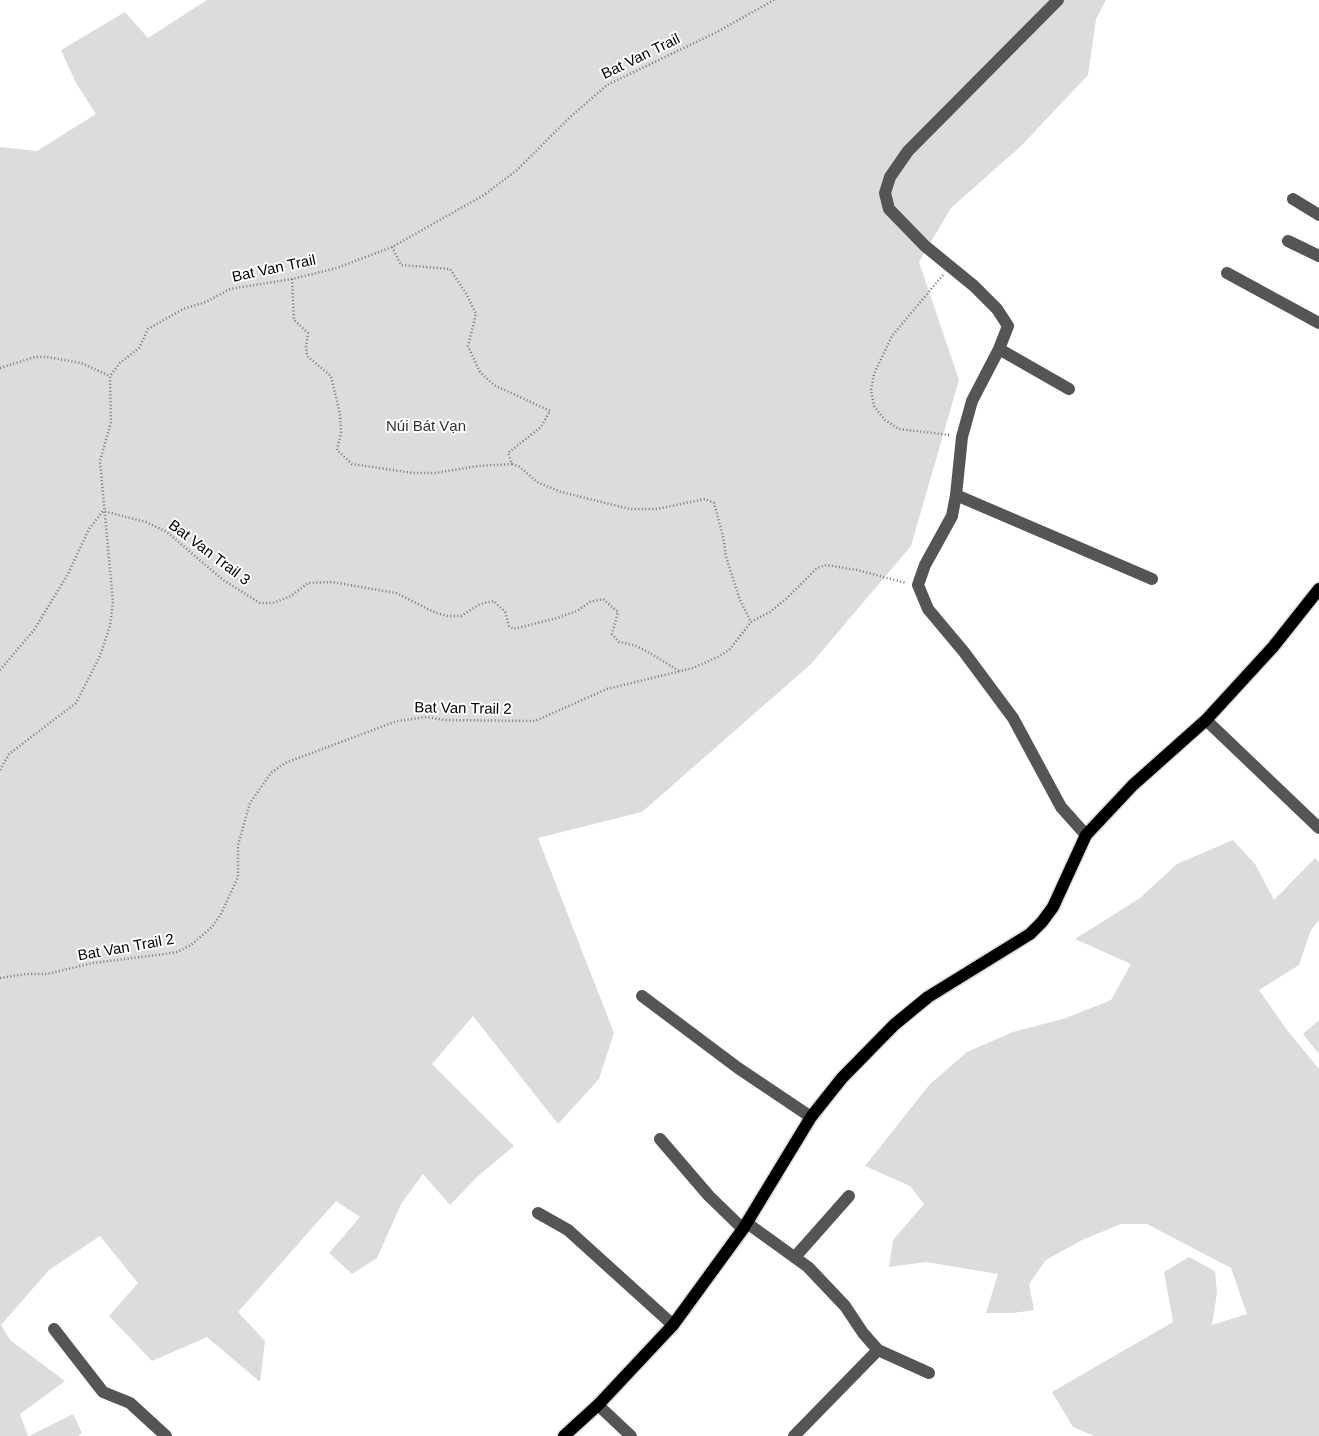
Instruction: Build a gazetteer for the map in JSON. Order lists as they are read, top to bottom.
{
  "streets": {
    "path": ["Bat Van Trail", "Bat Van Trail 3", "Bat Van Trail 2"]
  },
  "crossings": [
    ["Bat Van Trail 3", "Bat Van Trail 2"]
  ],
  "parks": ["Núi Bát Vạn"]
}
